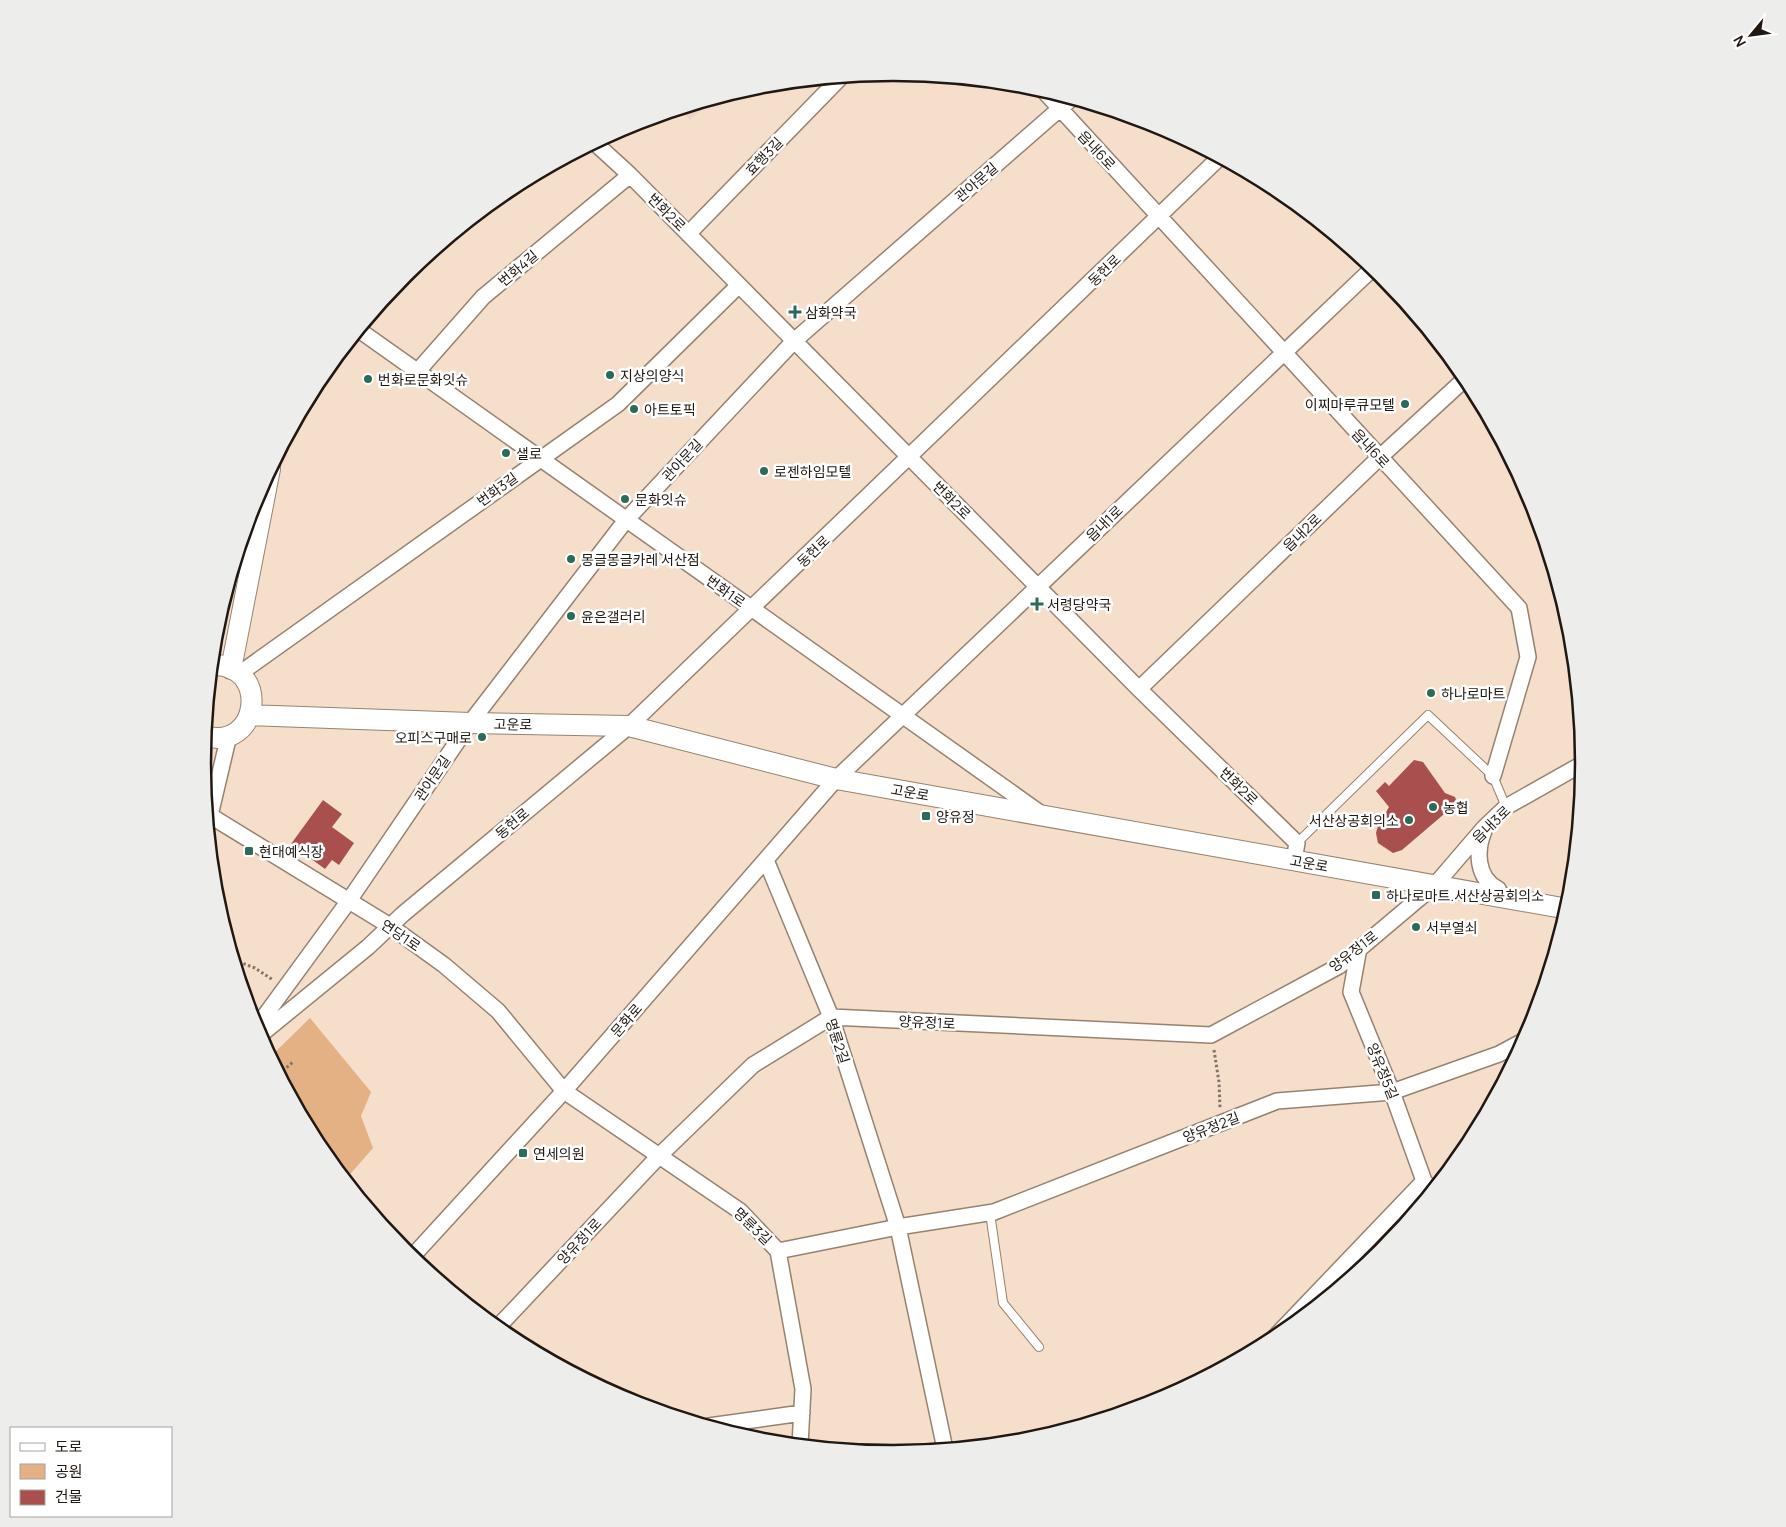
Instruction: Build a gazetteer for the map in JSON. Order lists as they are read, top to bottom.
{
  "streets": {
    "street": [
      "읍내6로",
      "효행3길",
      "관아문길",
      "번화2로",
      "번화4길",
      "동헌로",
      "번화3길",
      "읍내1로",
      "읍내2로",
      "번화1로",
      "고운로",
      "읍내3로",
      "연당1로",
      "양유정1로",
      "문화로",
      "명륜2길",
      "양유정5길",
      "양유정2길",
      "명륜3길"
    ]
  },
  "crossings": [
    ["읍내6로", "관아문길"],
    ["읍내6로", "동헌로"],
    ["읍내6로", "읍내1로"],
    ["읍내6로", "읍내2로"],
    ["효행3길", "번화2로"],
    ["관아문길", "번화2로"],
    ["관아문길", "번화1로"],
    ["관아문길", "고운로"],
    ["관아문길", "연당1로"],
    ["번화2로", "번화4길"],
    ["번화2로", "동헌로"],
    ["번화2로", "번화3길"],
    ["번화2로", "읍내1로"],
    ["번화2로", "읍내2로"],
    ["번화2로", "고운로"],
    ["번화4길", "번화1로"],
    ["동헌로", "번화1로"],
    ["동헌로", "고운로"],
    ["동헌로", "연당1로"],
    ["번화3길", "번화1로"],
    ["읍내1로", "번화1로"],
    ["읍내1로", "고운로"],
    ["읍내1로", "문화로"],
    ["번화1로", "고운로"],
    ["고운로", "읍내3로"],
    ["고운로", "양유정1로"],
    ["고운로", "문화로"],
    ["읍내3로", "양유정1로"],
    ["연당1로", "문화로"],
    ["연당1로", "명륜3길"],
    ["양유정1로", "명륜2길"],
    ["양유정1로", "양유정5길"],
    ["양유정1로", "명륜3길"],
    ["문화로", "명륜2길"],
    ["문화로", "명륜3길"],
    ["명륜2길", "양유정2길"],
    ["양유정5길", "양유정2길"]
  ],
  "places": {
    "health": ["삼화약국", "서령당약국"],
    "other": [
      "지상의양식",
      "번화로문화잇슈",
      "이찌마루큐모텔",
      "아트토픽",
      "샐로",
      "로젠하임모텔",
      "문화잇슈",
      "몽글몽글카레 서산점",
      "윤은갤러리",
      "하나로마트",
      "오피스구매로",
      "농협",
      "서산상공회의소",
      "서부열쇠"
    ],
    "transit": [
      "양유정",
      "현대예식장",
      "하나로마트.서산상공회의소",
      "연세의원"
    ]
  },
  "legend": ["도로", "공원", "건물"],
  "north": "bottom left"
}
